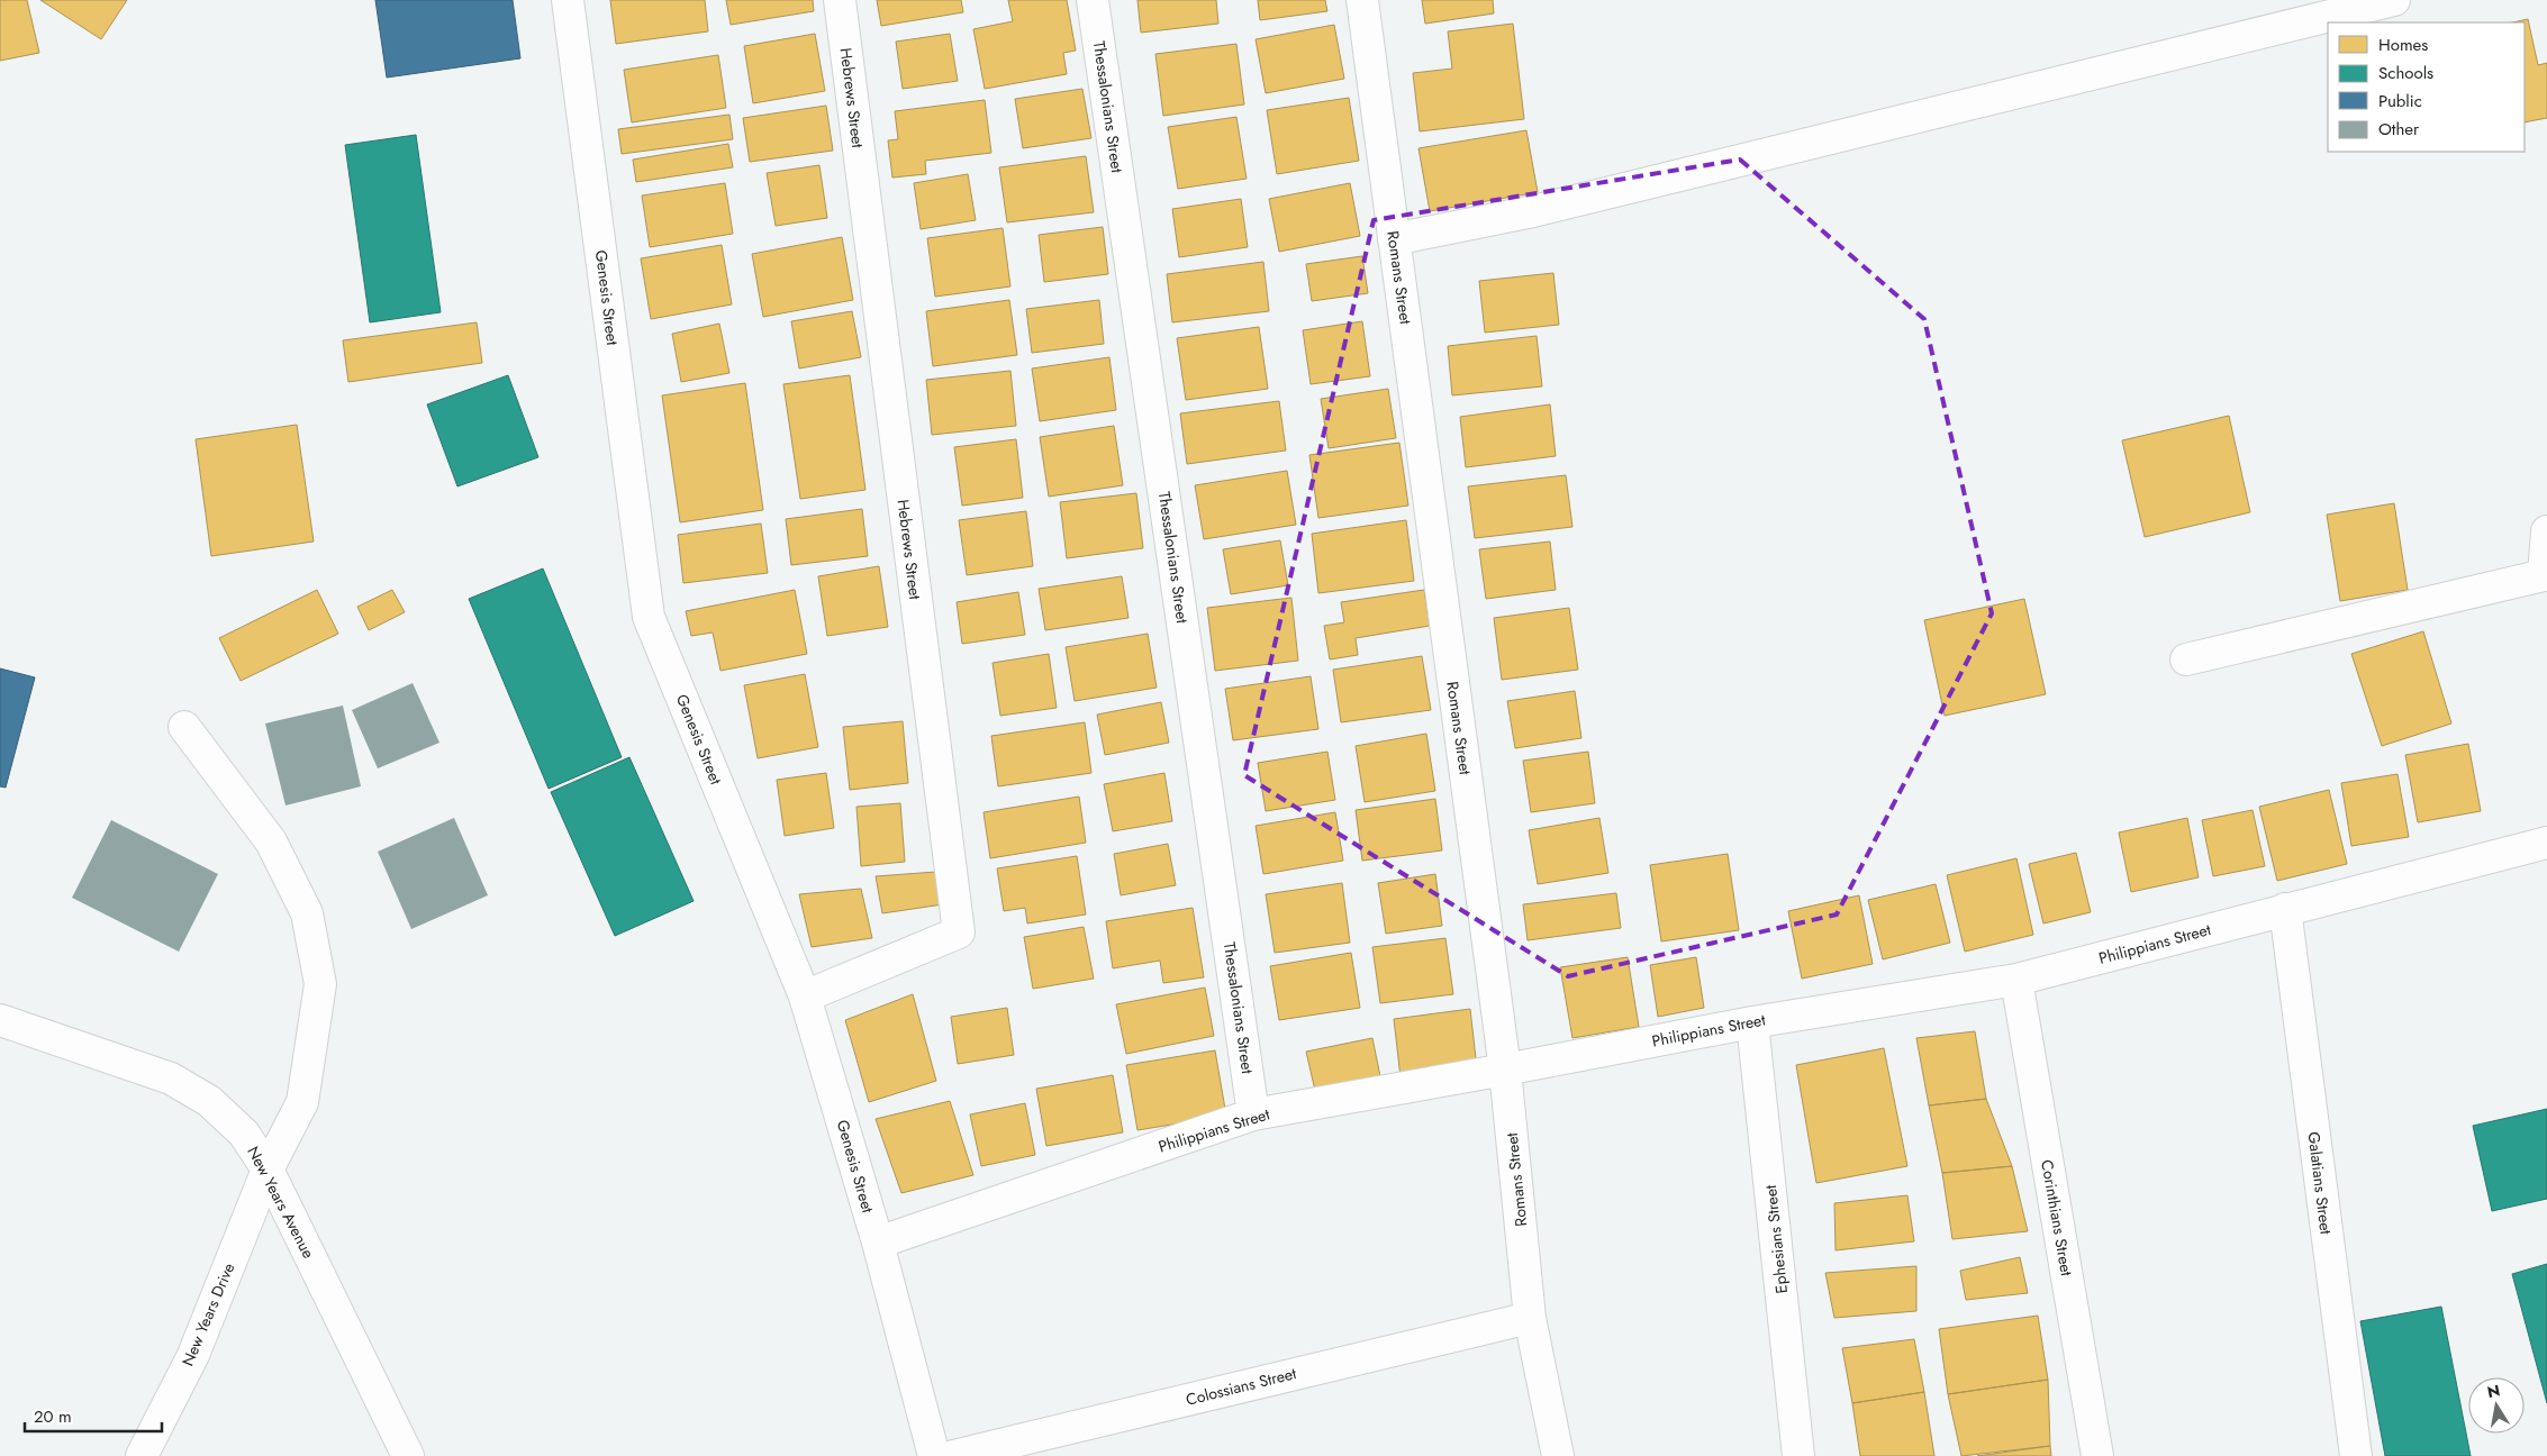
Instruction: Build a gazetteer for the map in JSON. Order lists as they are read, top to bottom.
{
  "streets": {
    "street": [
      "Hebrews Street",
      "Thessalonians Street",
      "Romans Street",
      "Genesis Street",
      "Philippians Street",
      "Galatians Street",
      "New Years Avenue",
      "Corinthians Street",
      "Ephesians Street",
      "New Years Drive",
      "Colossians Street"
    ]
  },
  "crossings": [
    ["Hebrews Street", "Genesis Street"],
    ["Thessalonians Street", "Philippians Street"],
    ["Romans Street", "Philippians Street"],
    ["Romans Street", "Colossians Street"],
    ["Genesis Street", "Philippians Street"],
    ["Philippians Street", "Galatians Street"],
    ["Philippians Street", "Corinthians Street"],
    ["Philippians Street", "Ephesians Street"],
    ["New Years Avenue", "New Years Drive"]
  ],
  "legend": [
    "Homes",
    "Schools",
    "Public",
    "Other"
  ],
  "scale_bar": "20 m",
  "north": "top"
}
